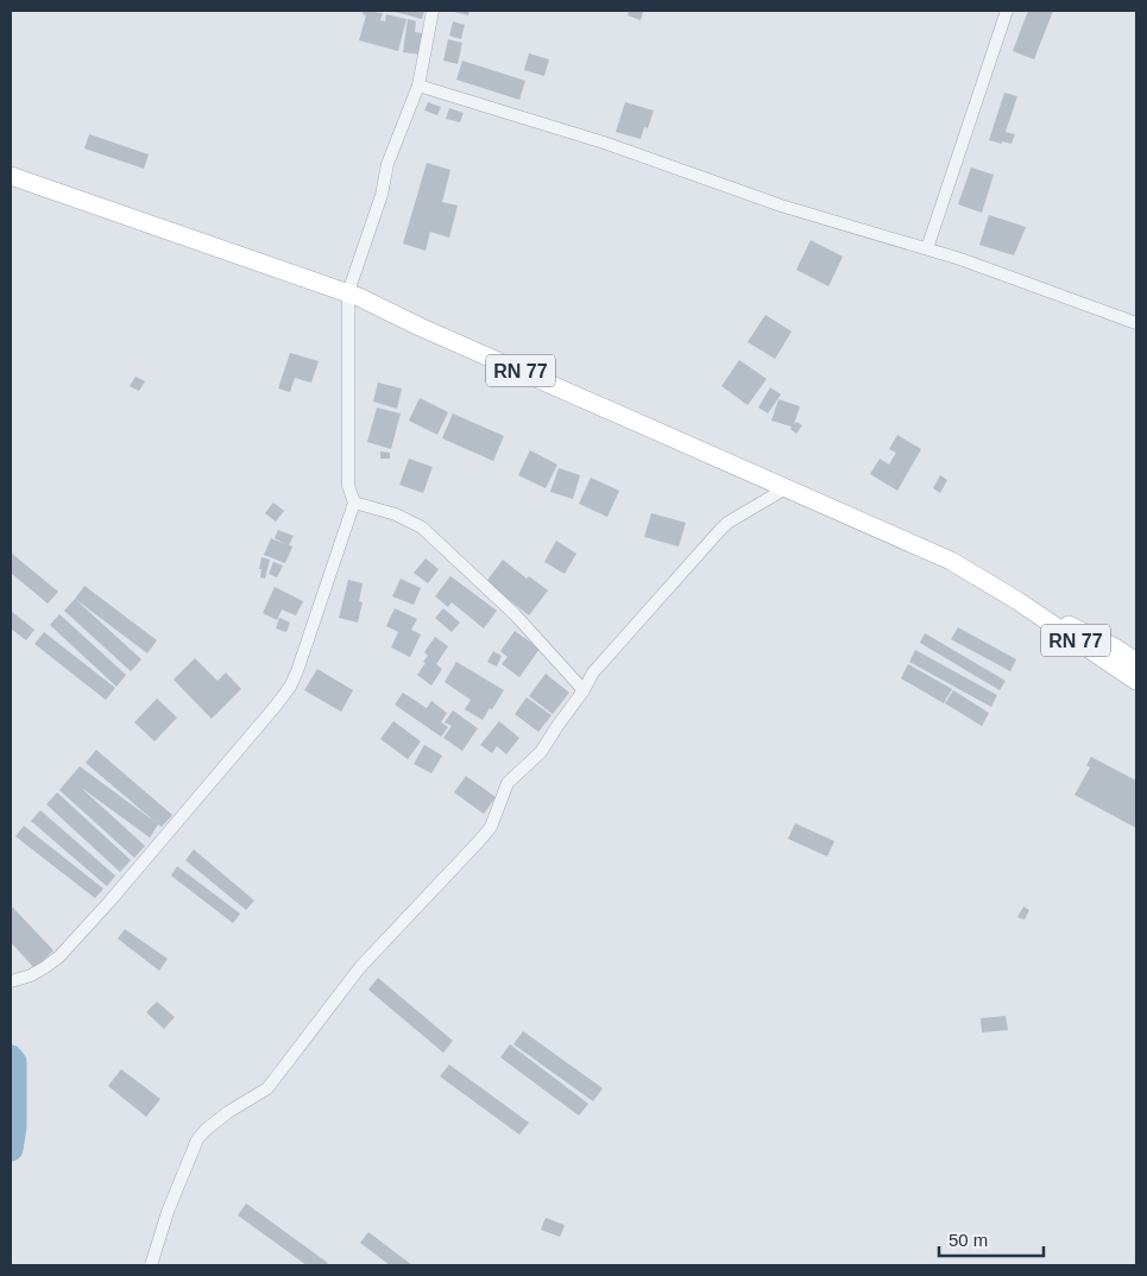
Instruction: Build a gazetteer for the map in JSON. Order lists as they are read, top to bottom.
{
  "streets": {
    "main road": ["RN 77"]
  },
  "scale_bar": "50 m"
}
